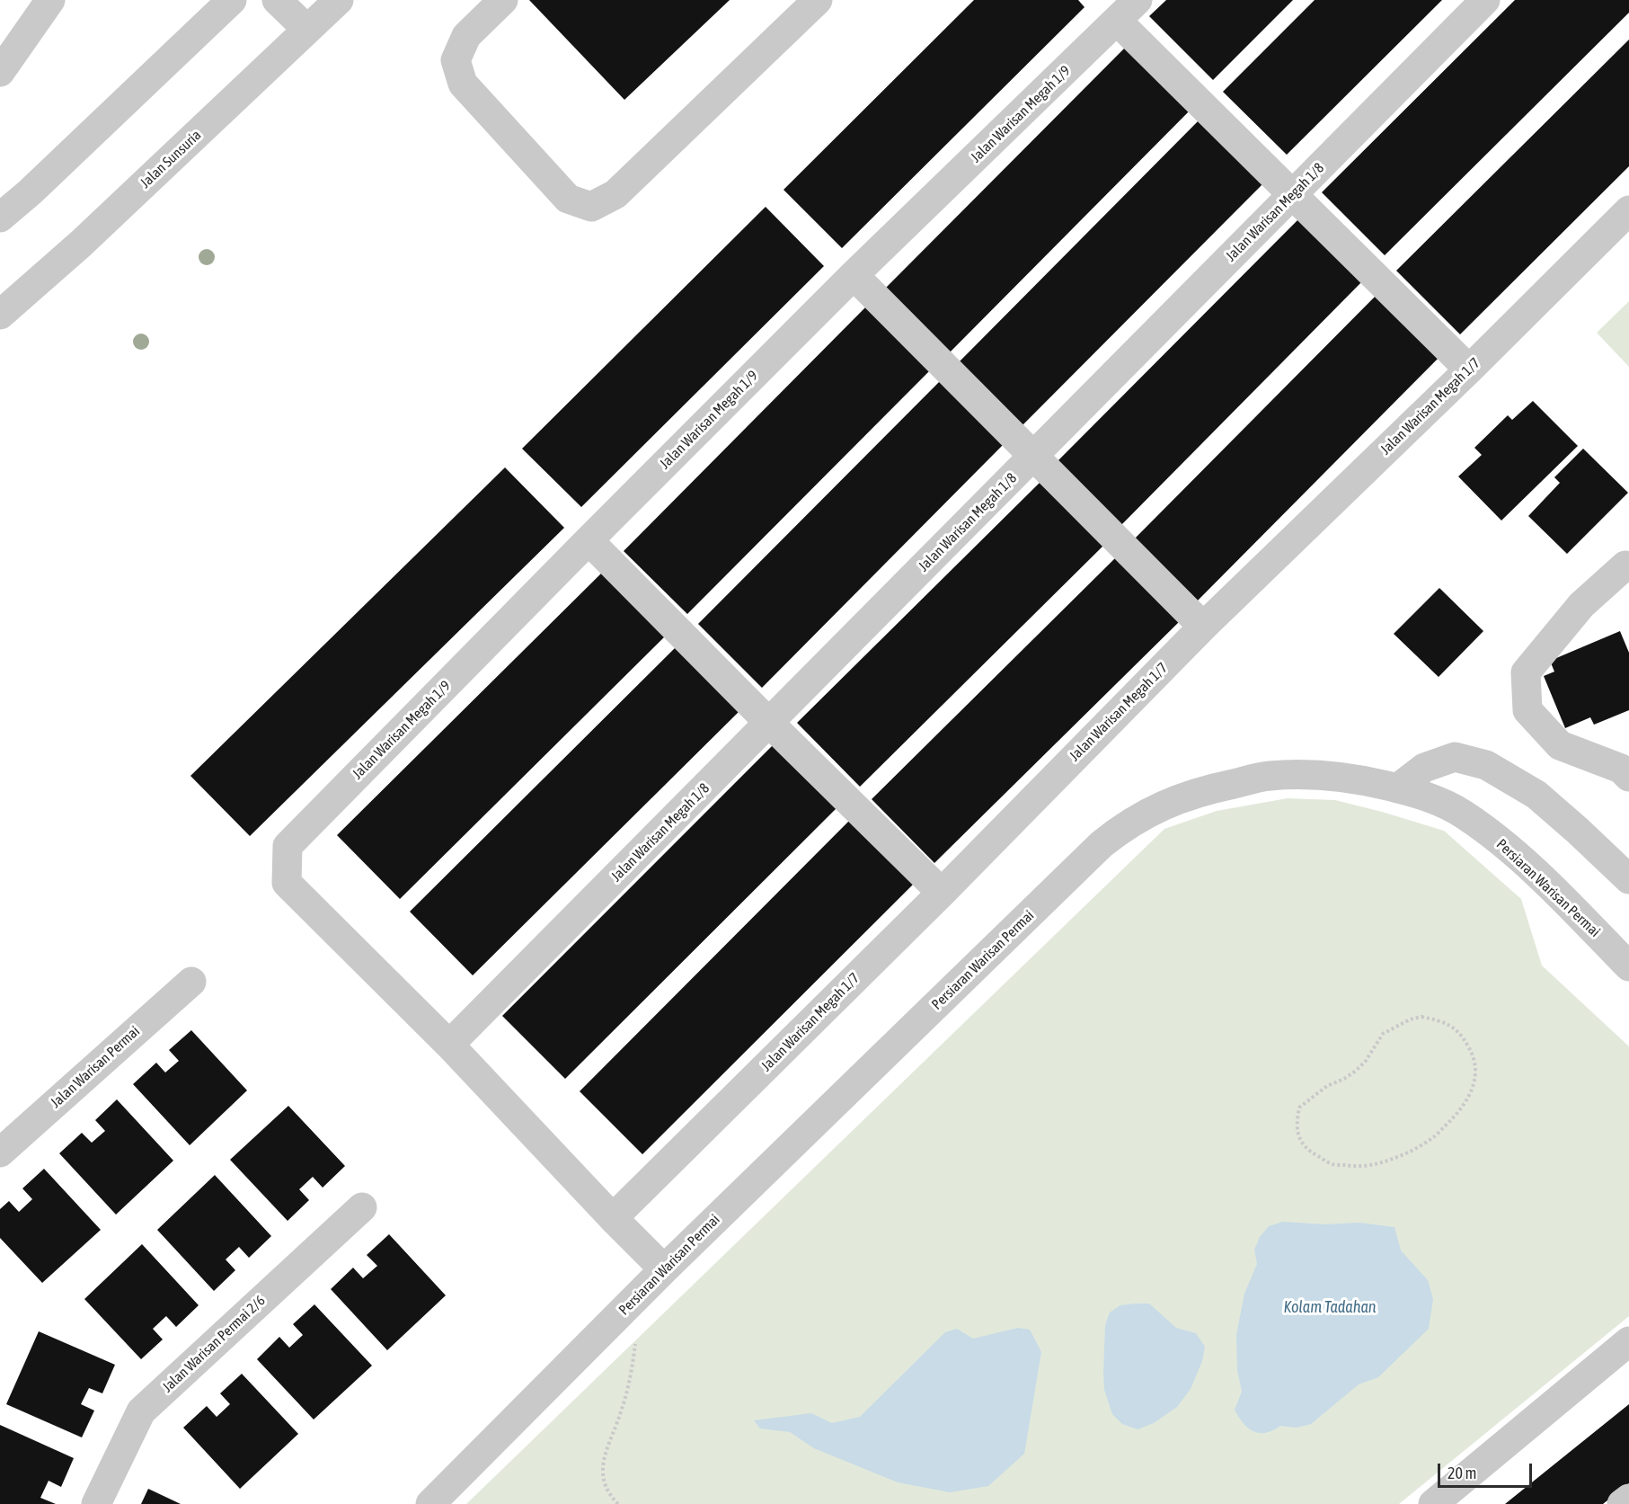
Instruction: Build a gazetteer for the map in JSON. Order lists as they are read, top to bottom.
{
  "streets": {
    "street": [
      "Jalan Warisan Megah 1/9",
      "Jalan Sunsuria",
      "Jalan Warisan Megah 1/8",
      "Jalan Warisan Megah 1/7",
      "Persiaran Warisan Permai",
      "Jalan Warisan Permai",
      "Jalan Warisan Permai 2/6"
    ]
  },
  "crossings": [
    ["Jalan Warisan Megah 1/9", "Jalan Warisan Megah 1/8"]
  ],
  "water": ["Kolam Tadahan"],
  "scale_bar": "20 m"
}
